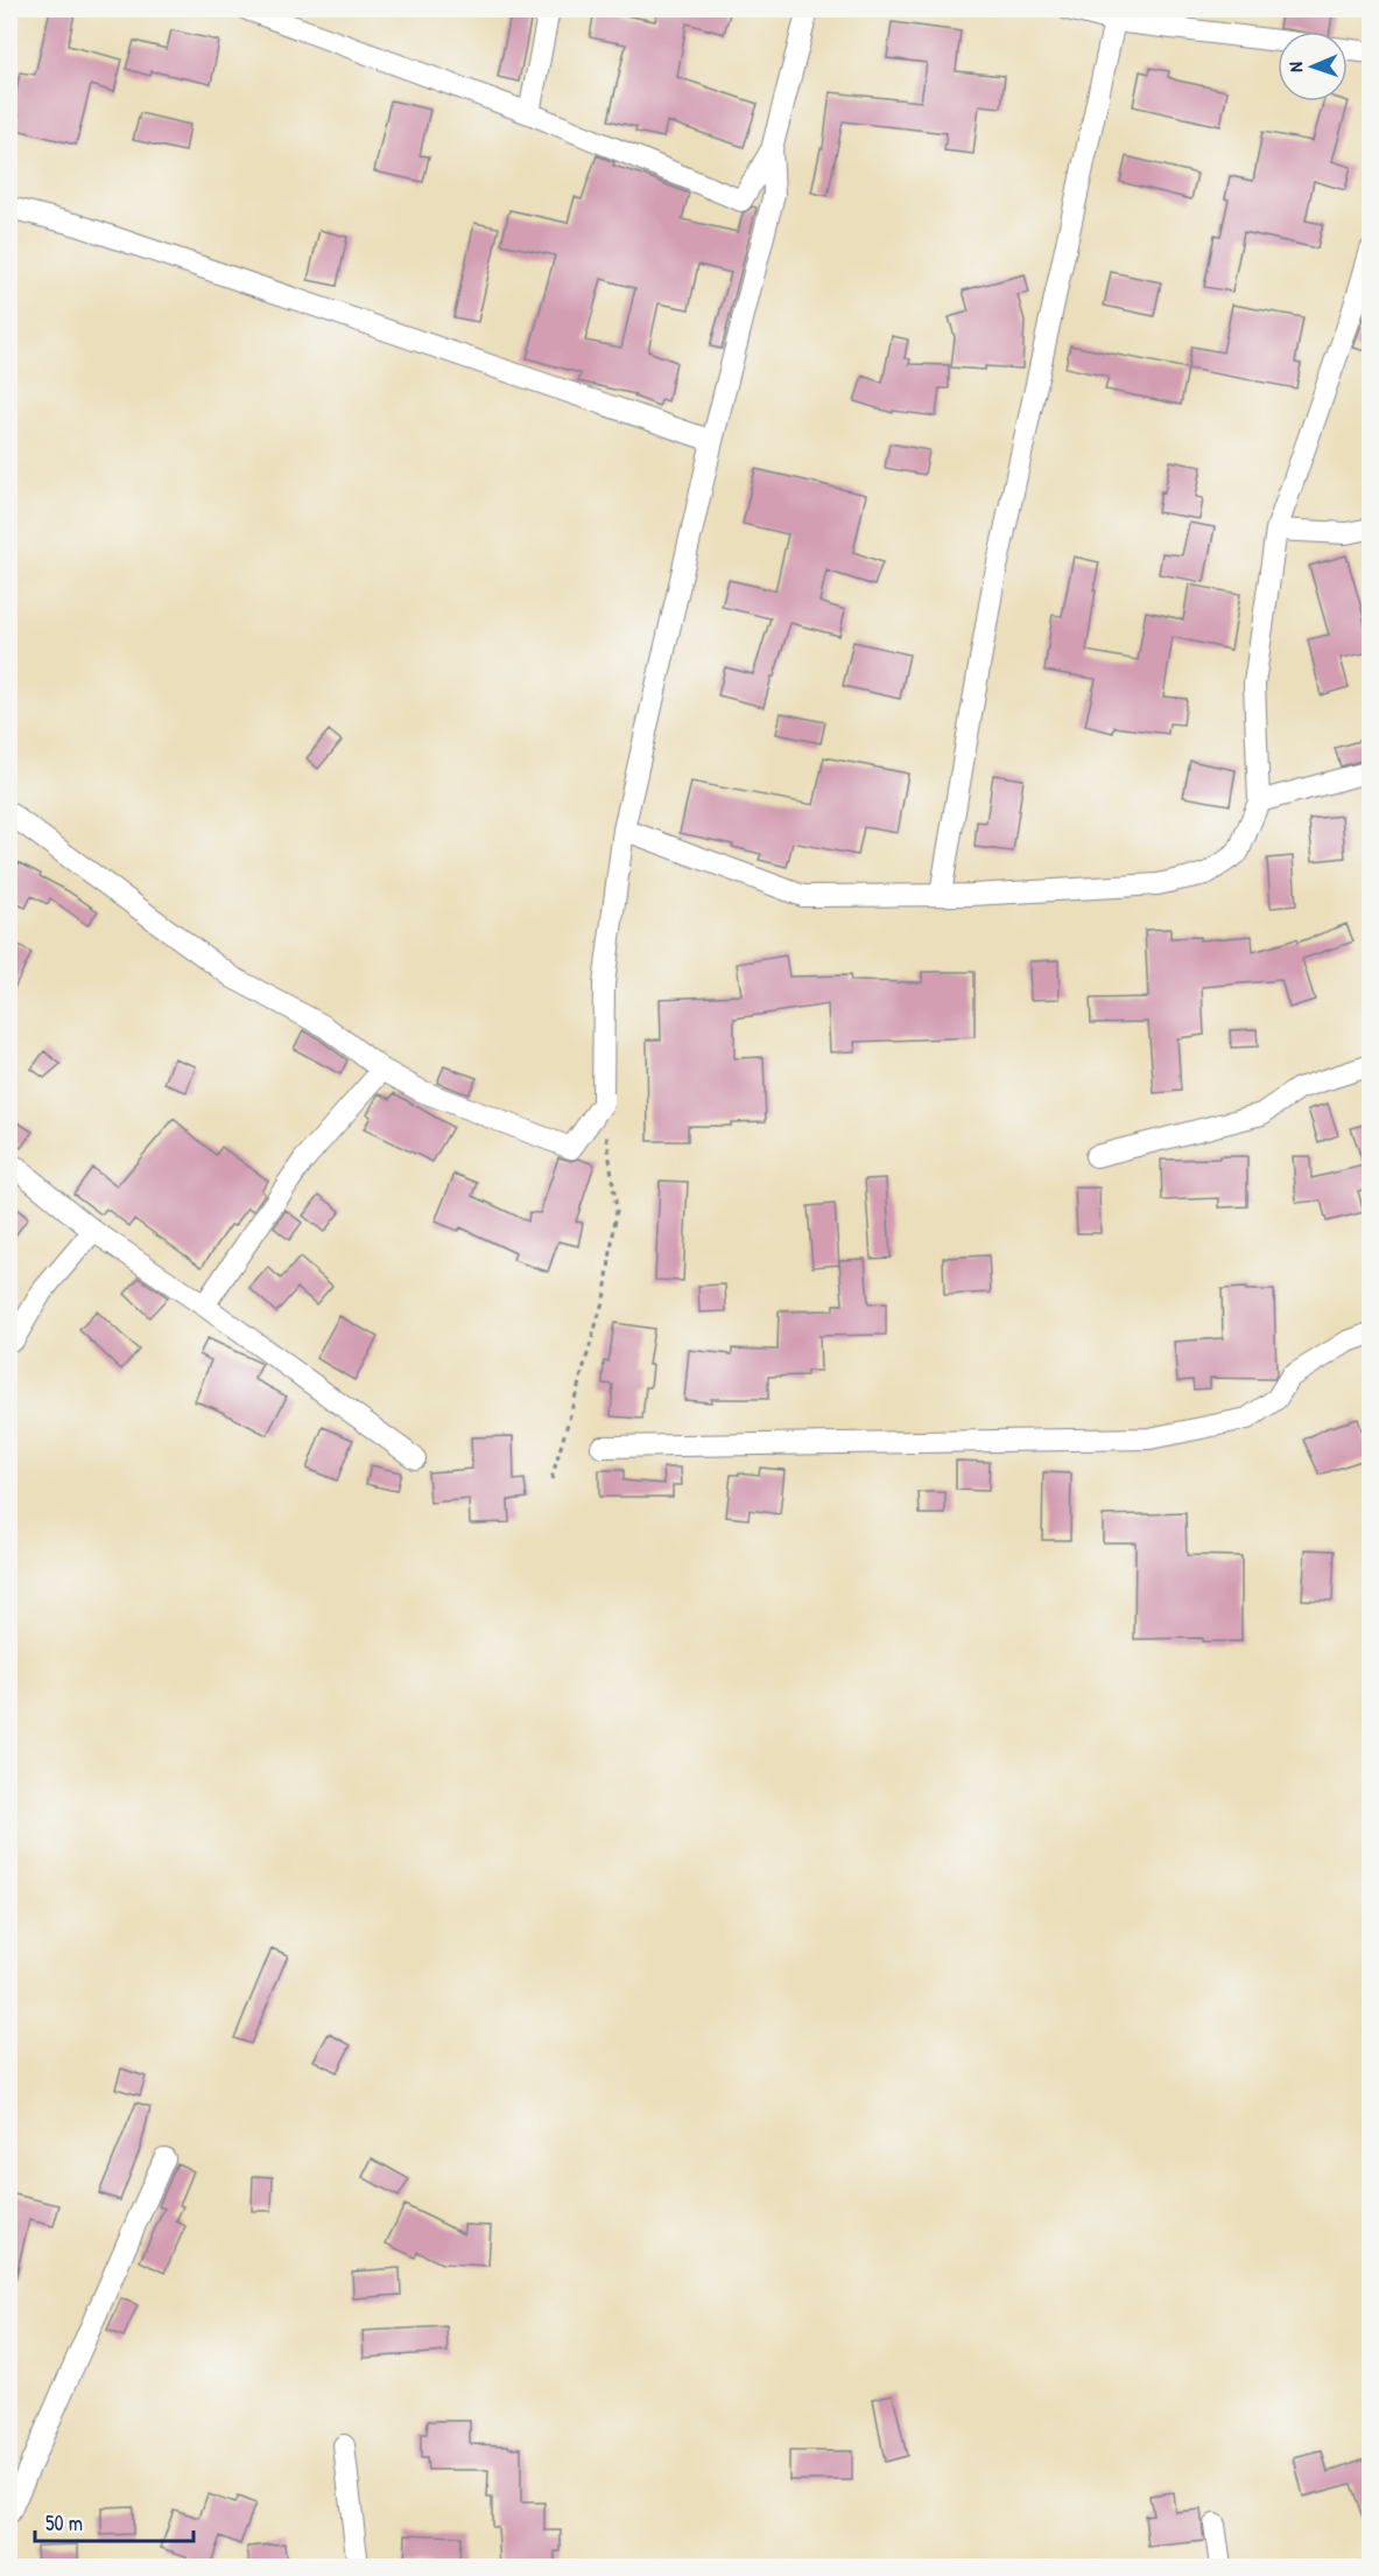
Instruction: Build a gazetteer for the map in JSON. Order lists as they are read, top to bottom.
{
  "scale_bar": "50 m",
  "north": "left"
}
